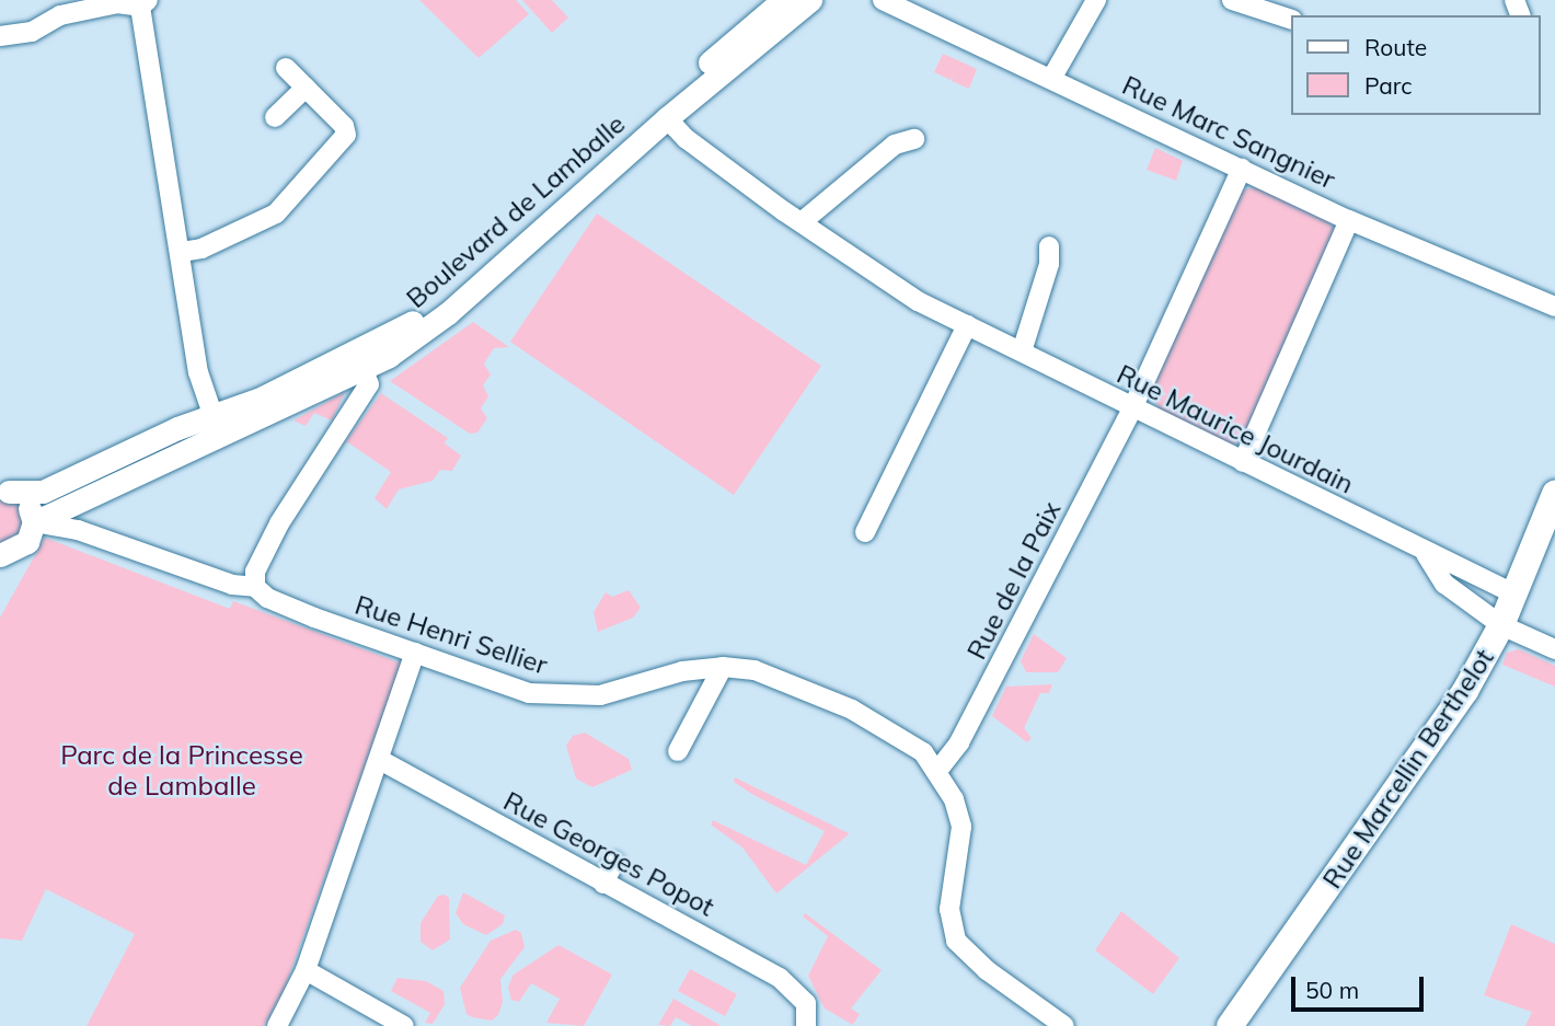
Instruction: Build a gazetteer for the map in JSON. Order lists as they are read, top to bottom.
{
  "streets": {
    "main road": ["Rue Marcellin Berthelot"],
    "street": [
      "Rue Marc Sangnier",
      "Boulevard de Lamballe",
      "Rue Maurice Jourdain",
      "Rue de la Paix",
      "Rue Henri Sellier",
      "Rue Georges Popot"
    ]
  },
  "crossings": [
    ["Rue Marc Sangnier", "Rue de la Paix"],
    ["Boulevard de Lamballe", "Rue Maurice Jourdain"],
    ["Boulevard de Lamballe", "Rue Henri Sellier"],
    ["Rue Maurice Jourdain", "Rue de la Paix"],
    ["Rue Maurice Jourdain", "Rue Marcellin Berthelot"],
    ["Rue de la Paix", "Rue Henri Sellier"]
  ],
  "parks": ["Parc de la Princesse de Lamballe"],
  "legend": ["Route", "Parc"],
  "scale_bar": "50 m"
}
